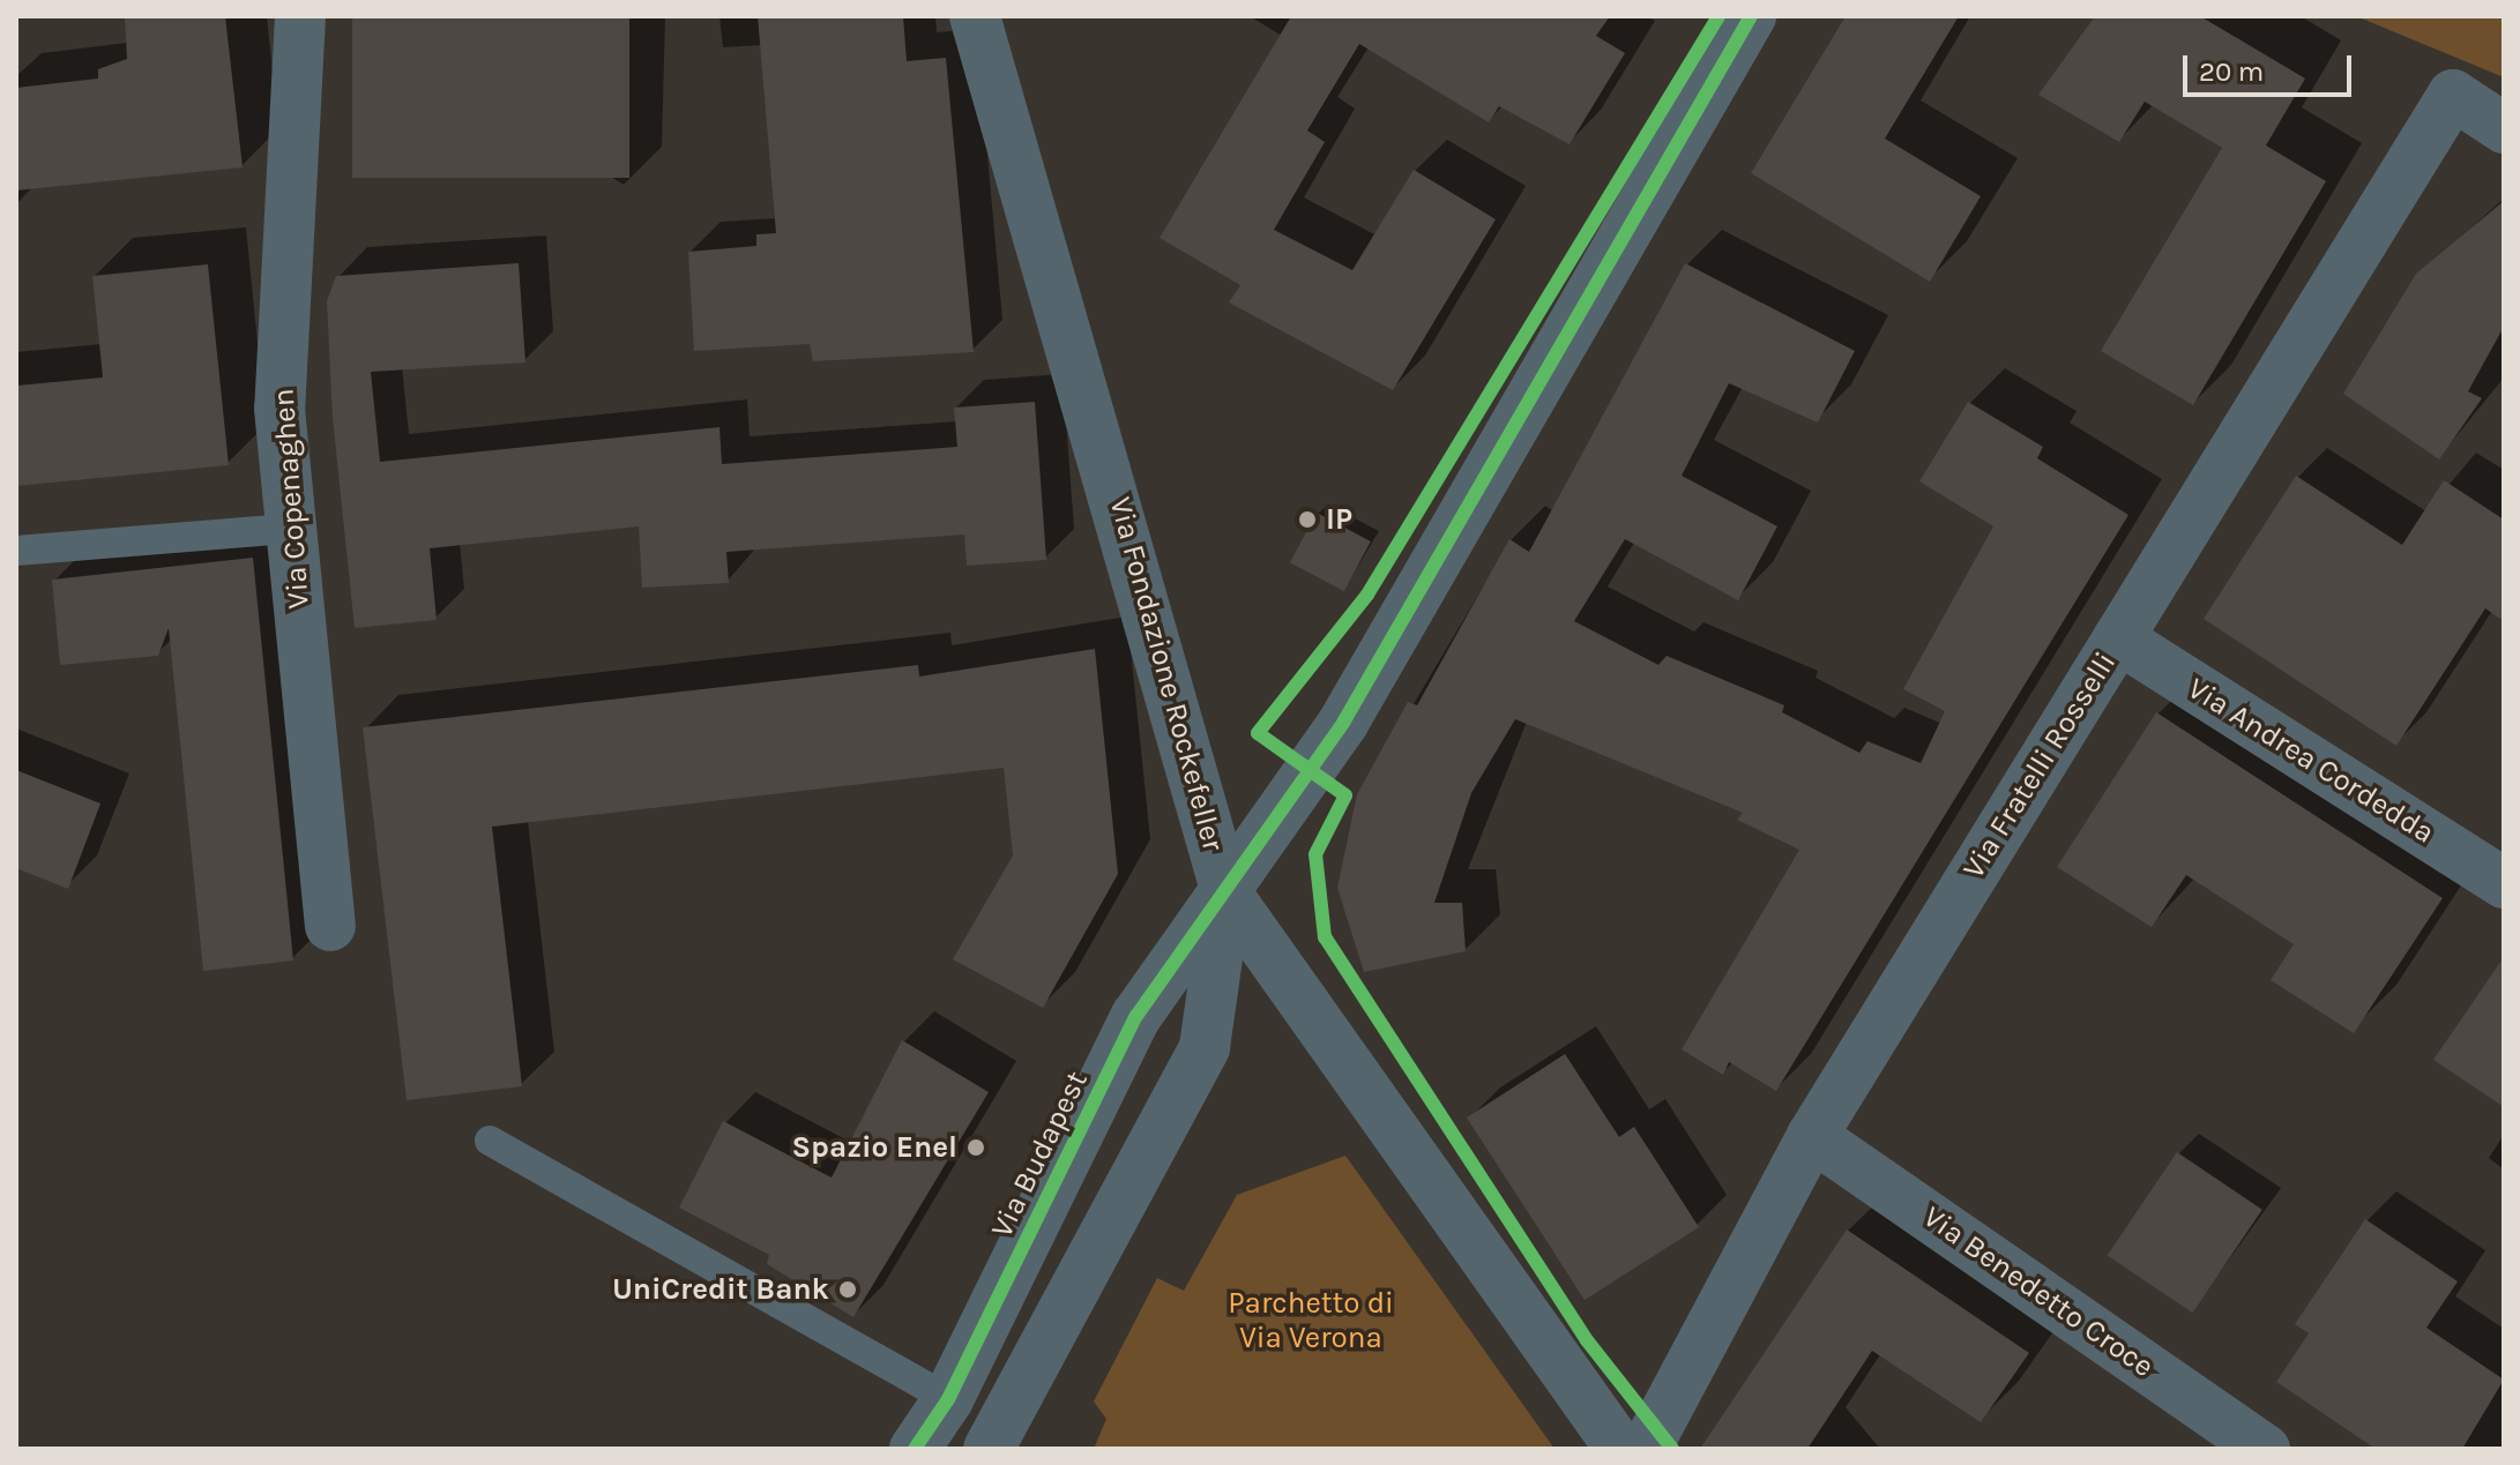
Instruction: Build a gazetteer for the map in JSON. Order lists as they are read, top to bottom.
{
  "streets": {
    "street": [
      "Via Copenaghen",
      "Via Fondazione Rockefeller",
      "Via Andrea Cordedda",
      "Via Fratelli Rosselli",
      "Via Budapest",
      "Via Benedetto Croce"
    ]
  },
  "crossings": [
    ["Via Fondazione Rockefeller", "Via Budapest"],
    ["Via Andrea Cordedda", "Via Fratelli Rosselli"],
    ["Via Fratelli Rosselli", "Via Benedetto Croce"]
  ],
  "parks": ["Parchetto di Via Verona"],
  "places": ["IP", "Spazio Enel", "UniCredit Bank"],
  "scale_bar": "20 m"
}
